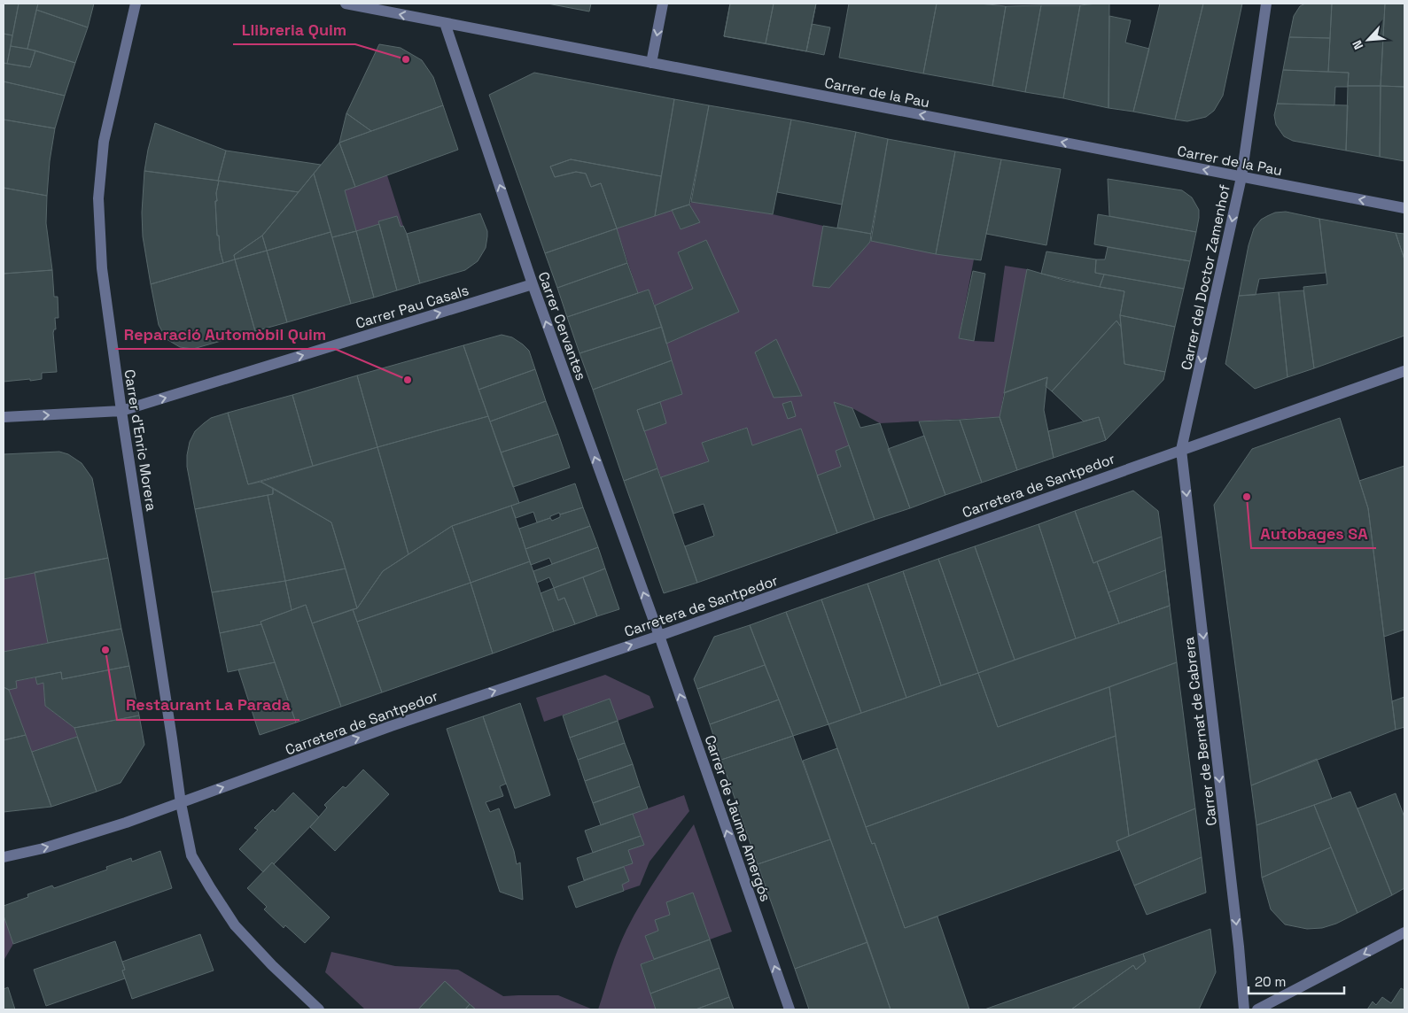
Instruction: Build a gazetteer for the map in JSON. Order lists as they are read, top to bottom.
{
  "streets": {
    "street": [
      "Carrer de la Pau",
      "Carrer del Doctor Zamenhof",
      "Carrer Pau Casals",
      "Carrer Cervantes",
      "Carrer d'Enric Morera",
      "Carretera de Santpedor",
      "Carrer de Bernat de Cabrera",
      "Carrer de Jaume Amergós"
    ]
  },
  "crossings": [
    ["Carrer de la Pau", "Carrer del Doctor Zamenhof"],
    ["Carrer de la Pau", "Carrer Cervantes"],
    ["Carrer del Doctor Zamenhof", "Carretera de Santpedor"],
    ["Carrer del Doctor Zamenhof", "Carrer de Bernat de Cabrera"],
    ["Carrer Pau Casals", "Carrer Cervantes"],
    ["Carrer Pau Casals", "Carrer d'Enric Morera"],
    ["Carrer Cervantes", "Carretera de Santpedor"],
    ["Carrer Cervantes", "Carrer de Jaume Amergós"],
    ["Carrer d'Enric Morera", "Carretera de Santpedor"],
    ["Carretera de Santpedor", "Carrer de Bernat de Cabrera"],
    ["Carretera de Santpedor", "Carrer de Jaume Amergós"]
  ],
  "one_way": [
    "Carrer de la Pau",
    "Carrer del Doctor Zamenhof",
    "Carrer Pau Casals",
    "Carrer Cervantes",
    "Carretera de Santpedor",
    "Carrer de Bernat de Cabrera",
    "Carrer de Jaume Amergós"
  ],
  "places": [
    "Llibreria Quim",
    "Reparació Automòbil Quim",
    "Autobages SA",
    "Restaurant La Parada"
  ],
  "scale_bar": "20 m",
  "north": "bottom left"
}
